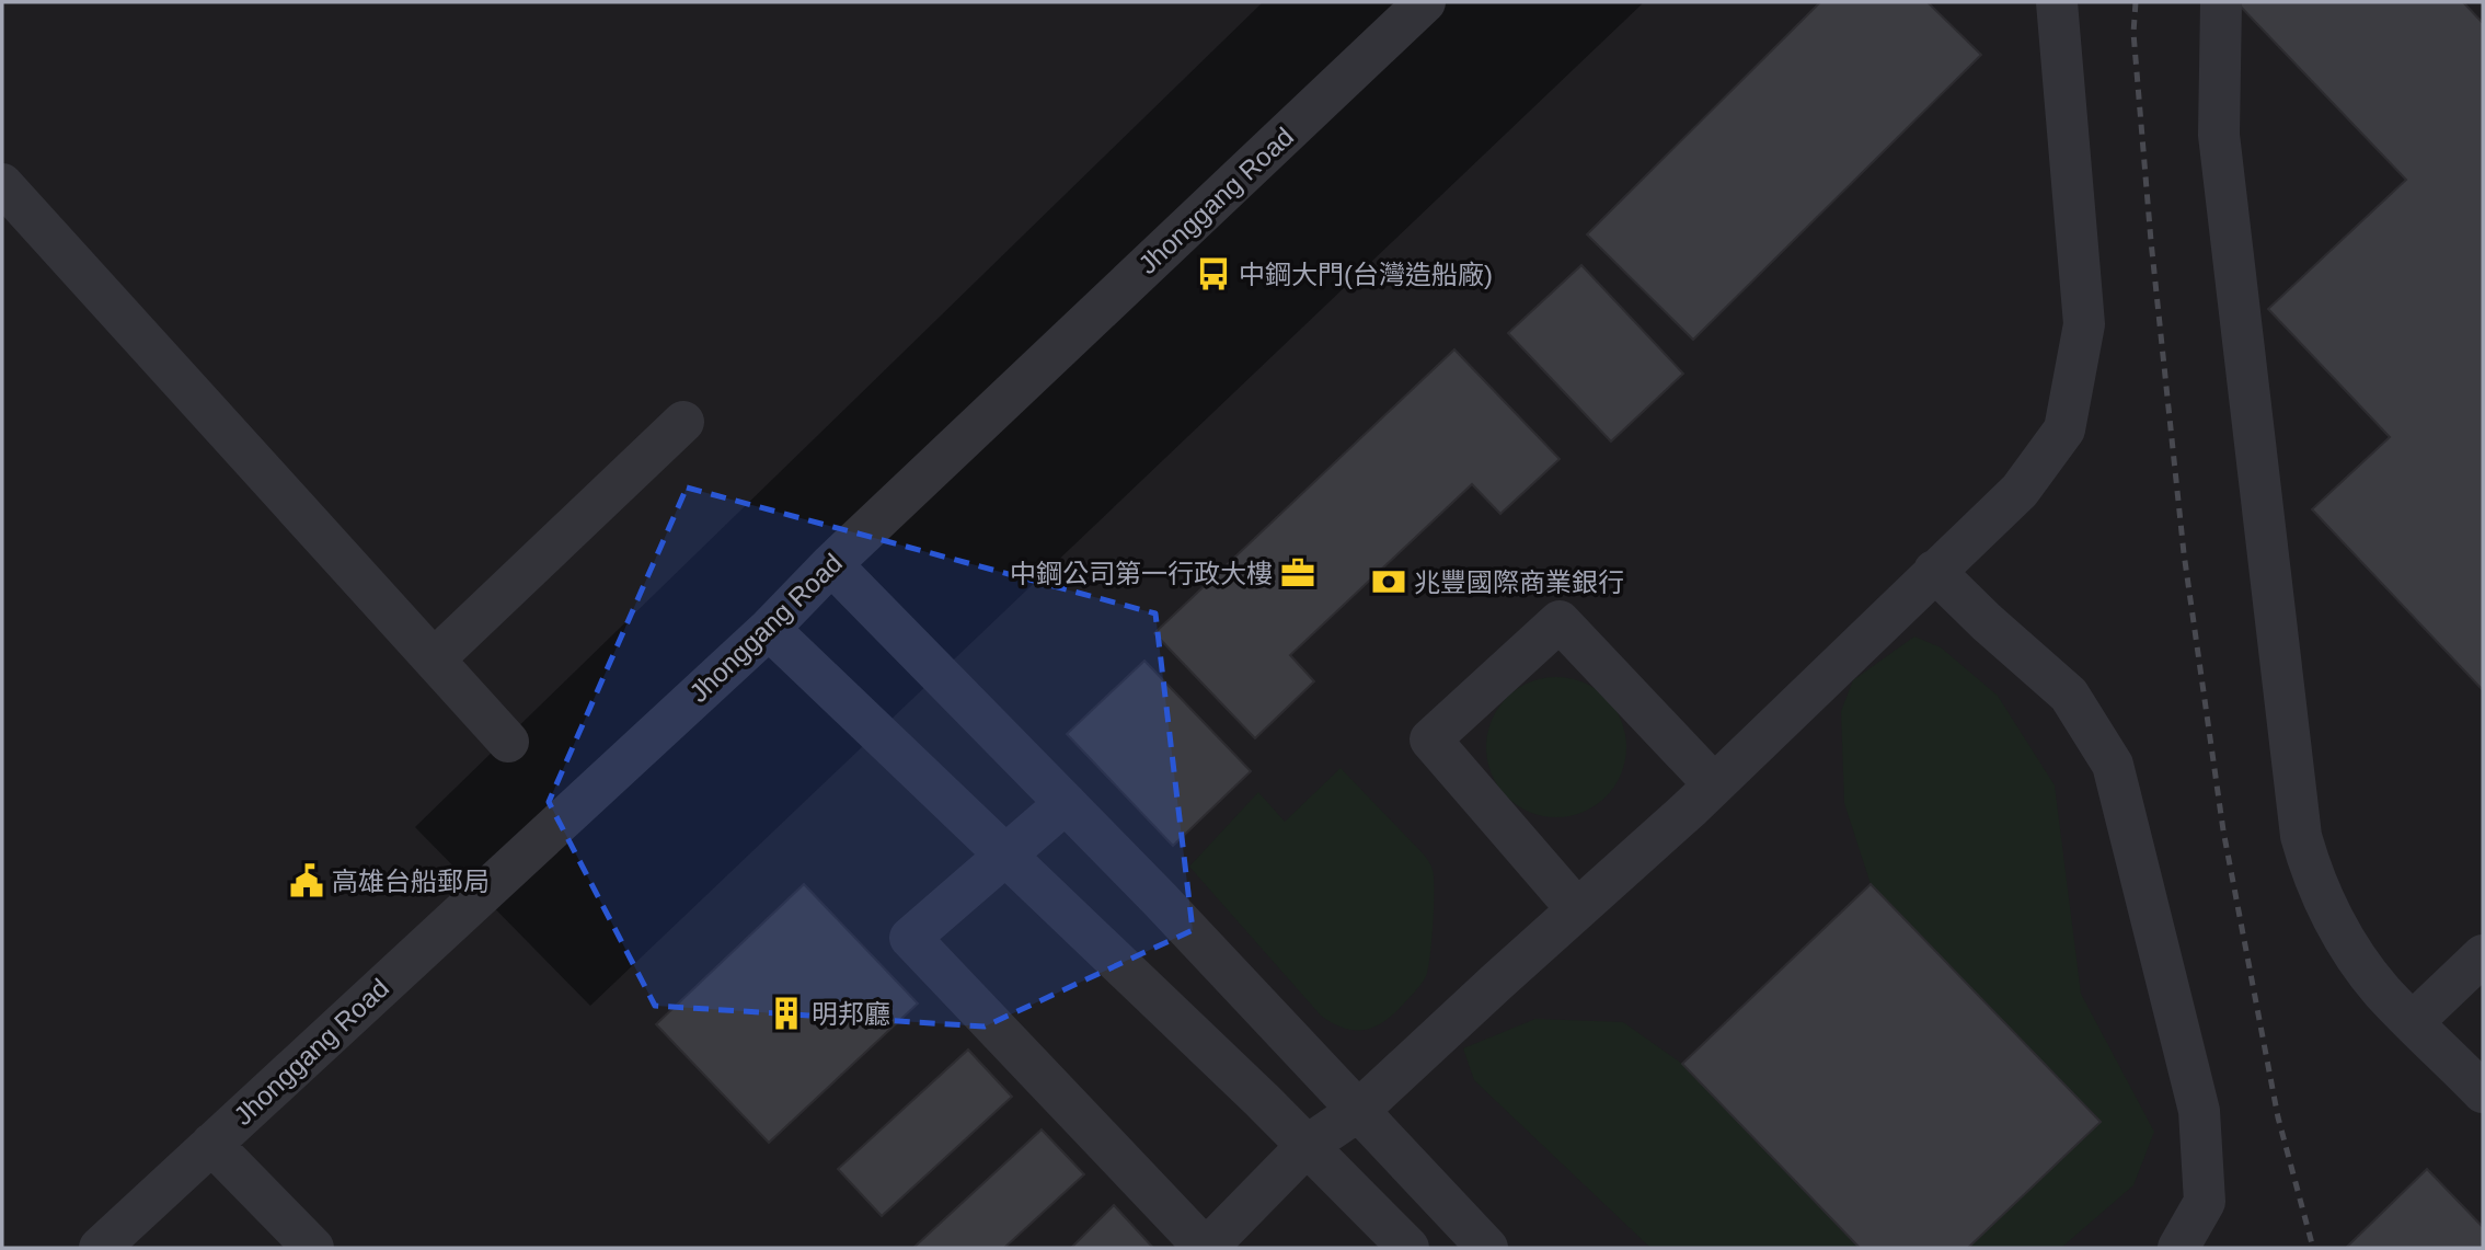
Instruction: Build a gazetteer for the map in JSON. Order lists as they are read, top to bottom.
{
  "streets": {
    "street": ["Jhonggang Road"]
  },
  "places": {
    "bus stop": ["中鋼大門(台灣造船廠)"],
    "office": ["中鋼公司第一行政大樓"],
    "bank": ["兆豐國際商業銀行"],
    "public building": ["高雄台船郵局"],
    "building": ["明邦廳"]
  }
}
